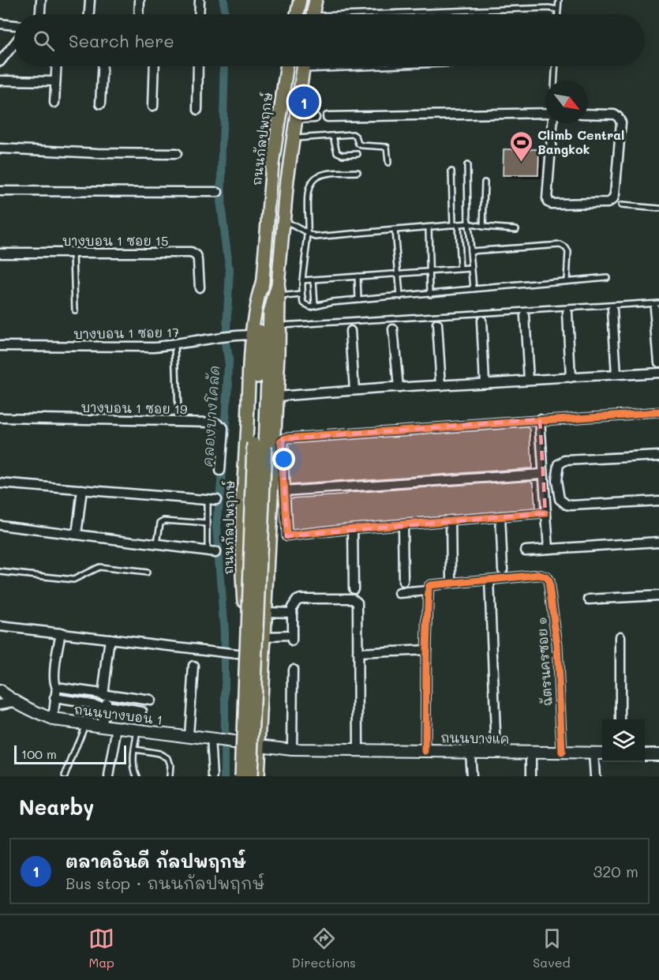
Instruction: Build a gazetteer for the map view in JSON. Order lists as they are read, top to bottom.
{
  "streets": {
    "main road": ["ถนนกัลปพฤกษ์", "ถนนบางบอน 1", "ถนนบางแค"],
    "street": [
      "บางบอน 1 ซอย 15",
      "บางบอน 1 ซอย 17",
      "บางบอน 1 ซอย 19",
      "ฉัตรนครซอย ๑"
    ]
  },
  "crossings": [
    ["ถนนกัลปพฤกษ์", "บางบอน 1 ซอย 17"],
    ["ถนนกัลปพฤกษ์", "ถนนบางบอน 1"],
    ["ถนนกัลปพฤกษ์", "ถนนบางแค"],
    ["ฉัตรนครซอย ๑", "ถนนบางแค"]
  ],
  "water": ["คลองบางโคลัด"],
  "places": {
    "sports": ["Climb Central Bangkok"]
  },
  "scale_bar": "100 m",
  "north": "bottom right",
  "page": {
    "search": "Search here",
    "pins": "1",
    "scale": "100 m",
    "heading": "Nearby",
    "list": [
      {
        "mark": "1",
        "name": "ตลาดอินดี กัลปพฤกษ์",
        "note": "Bus stop · ถนนกัลปพฤกษ์",
        "value": "320 m"
      }
    ],
    "nav": ["Map", "Directions", "Saved"]
  }
}
